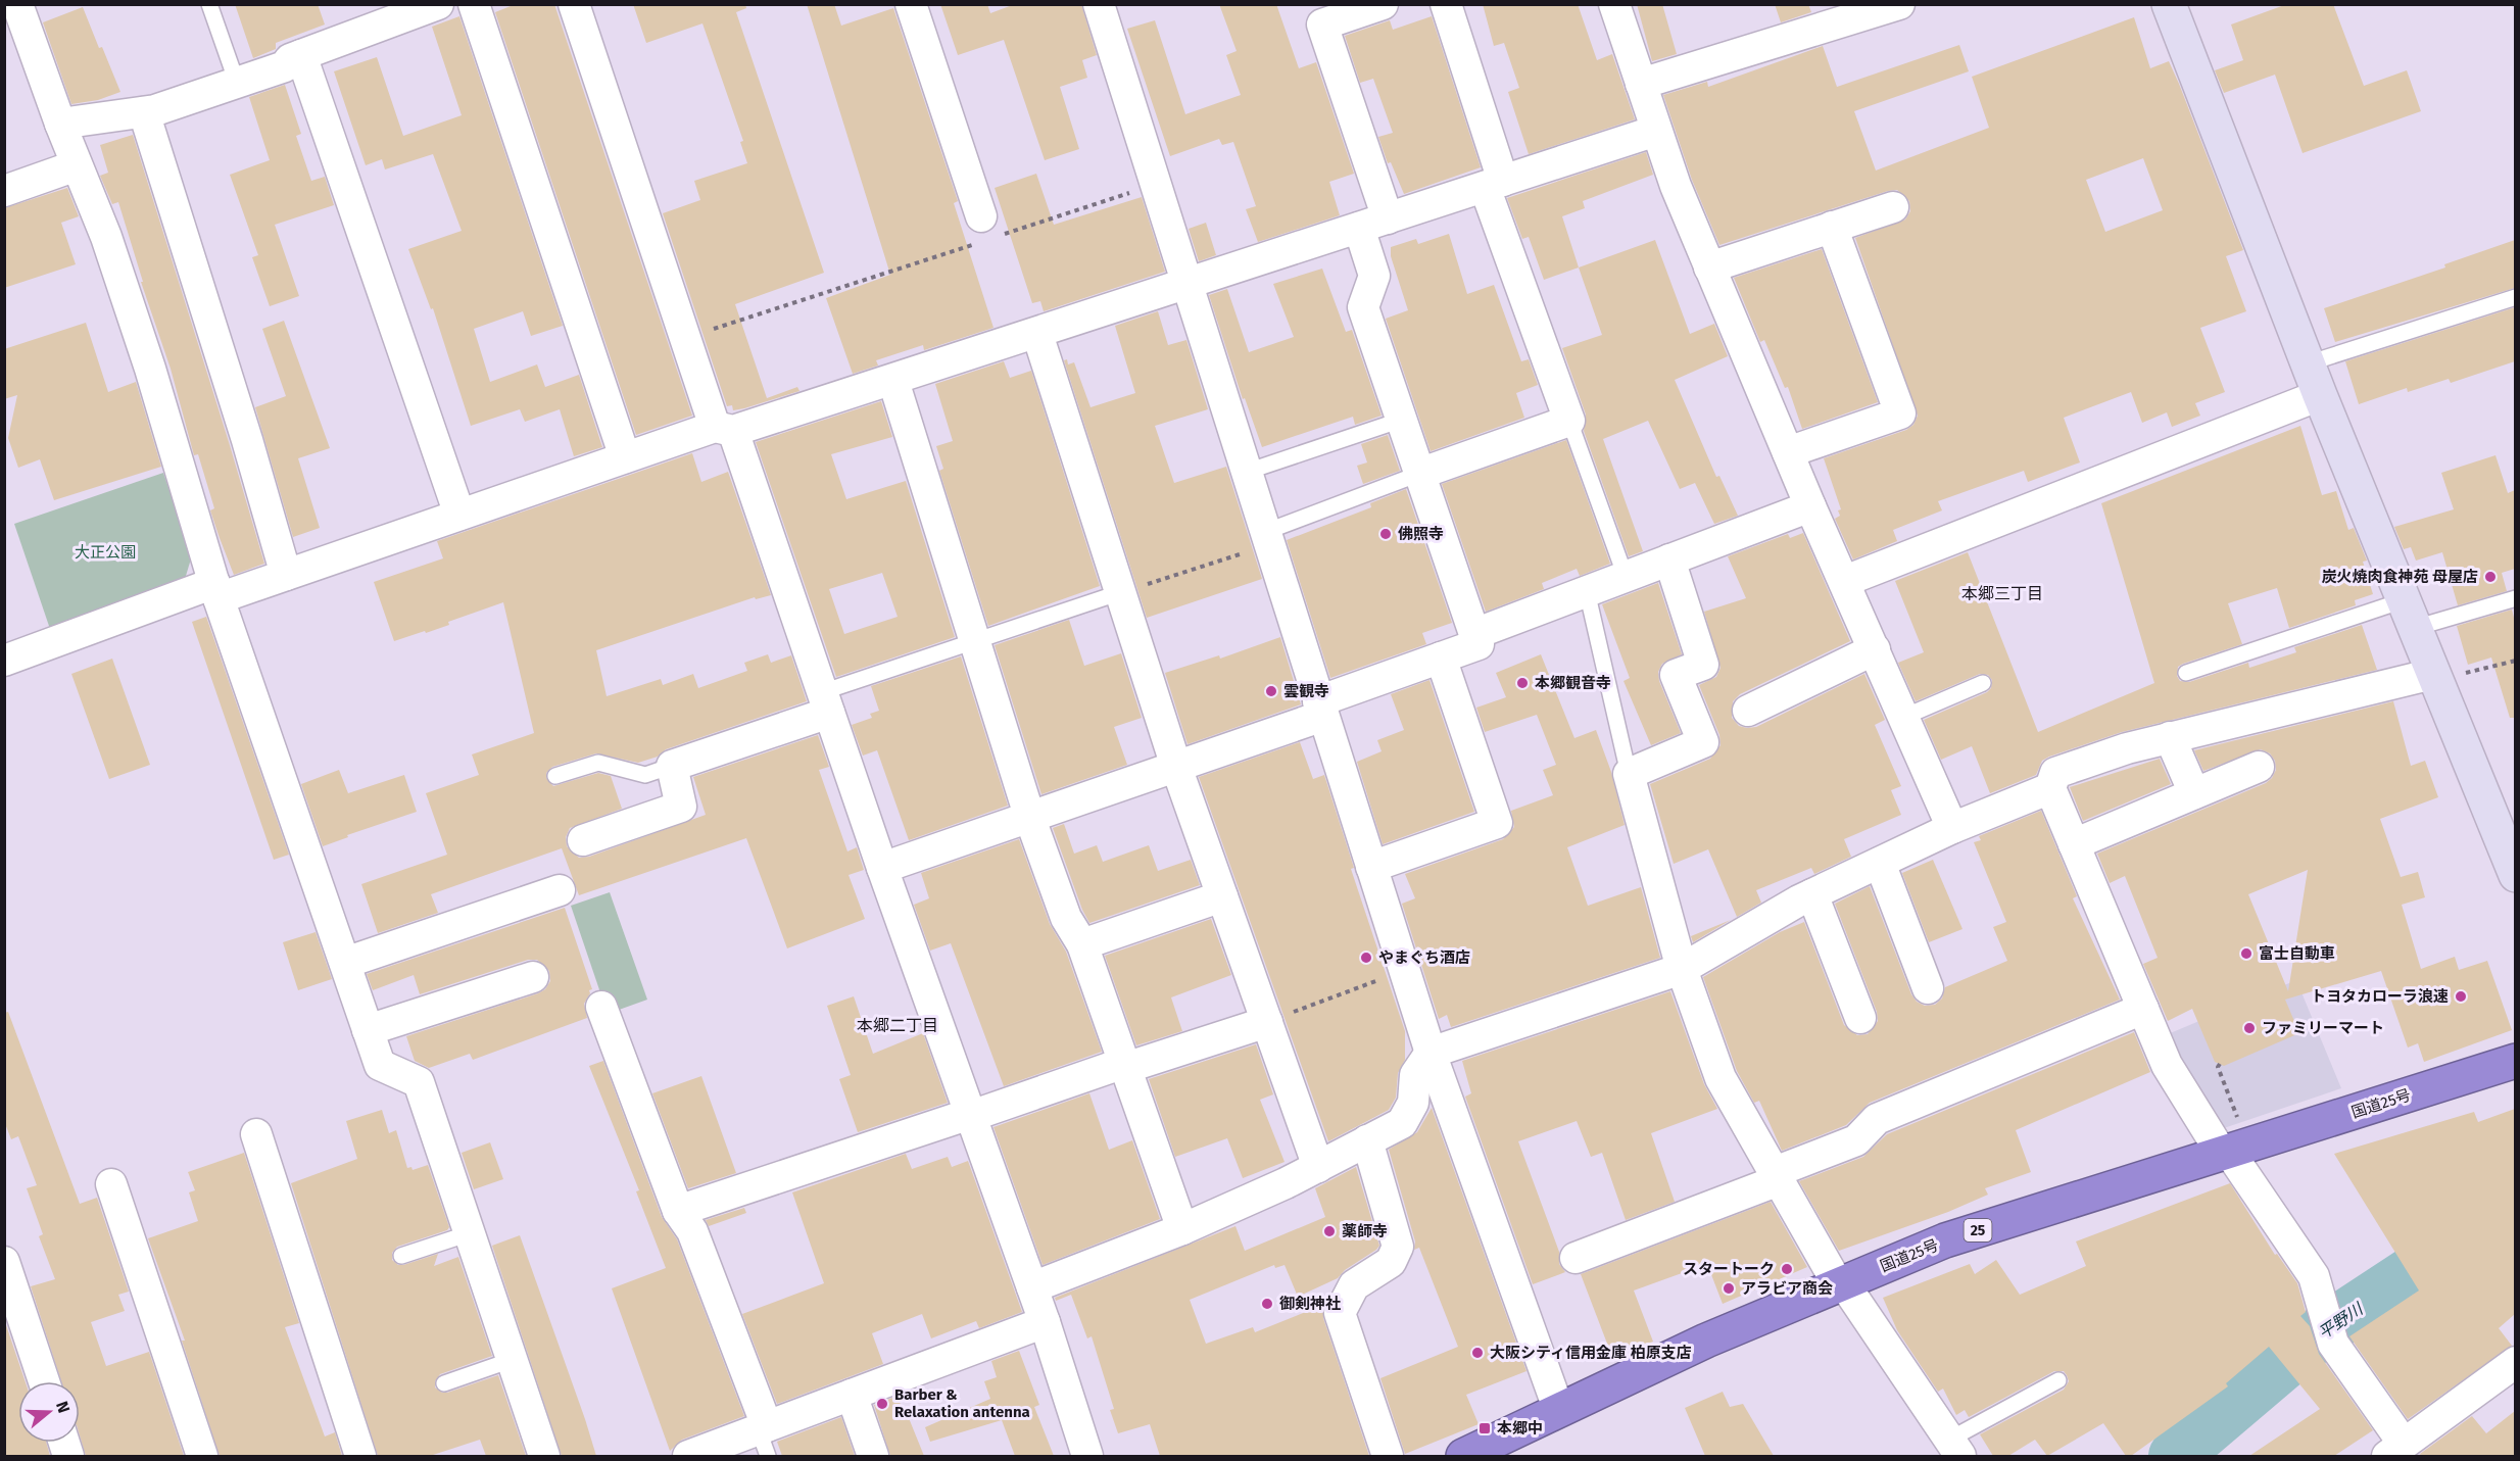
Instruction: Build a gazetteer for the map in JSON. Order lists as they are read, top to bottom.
{
  "streets": {
    "highway": ["国道25号", "25"]
  },
  "districts": ["本郷三丁目", "本郷二丁目"],
  "water": ["平野川"],
  "parks": ["大正公園"],
  "places": {
    "other": [
      "佛照寺",
      "炭火焼肉食神苑 母屋店",
      "本郷観音寺",
      "雲観寺",
      "富士自動車",
      "やまぐち酒店",
      "トヨタカローラ浪速",
      "ファミリーマート",
      "薬師寺",
      "スタートーク",
      "アラビア商会",
      "御剣神社",
      "大阪シティ信用金庫 柏原支店",
      "Barber & Relaxation antenna"
    ],
    "transit": ["本郷中"]
  },
  "north": "right"
}
